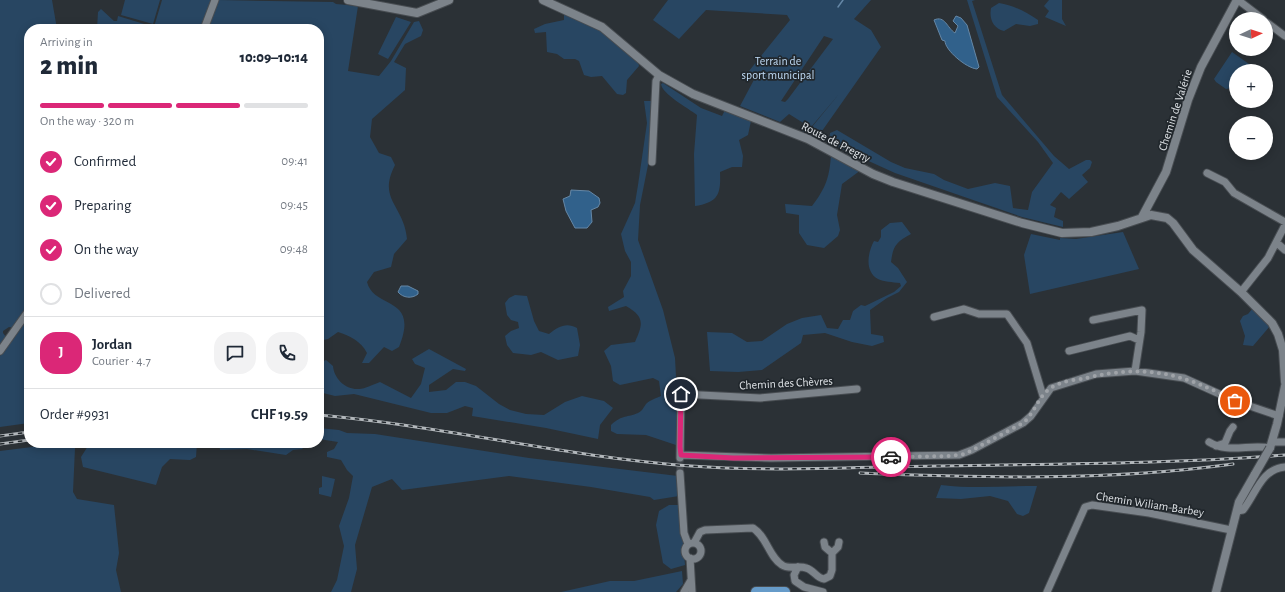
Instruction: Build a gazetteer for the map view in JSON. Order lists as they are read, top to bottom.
{
  "streets": {
    "street": [
      "Chemin de Valérie",
      "Route de Pregny",
      "Chemin des Chèvres",
      "Chemin Wiliam-Barbey"
    ]
  },
  "crossings": [
    ["Chemin de Valérie", "Route de Pregny"]
  ],
  "parks": ["Terrain de sport municipal"],
  "north": "right",
  "page": {
    "map_buttons": ["+", "−"],
    "heading": ["2 min", "Arriving in", "10:09–10:14"],
    "panel": [
      "Jordan",
      "Courier · 4.7",
      "Order #9931",
      "CHF 19.59"
    ],
    "bar": "On the way · 320 m",
    "list": [
      ["Confirmed", "09:41"],
      ["Preparing", "09:45"],
      ["On the way", "09:48"],
      "Delivered"
    ],
    "round": "J"
  }
}
